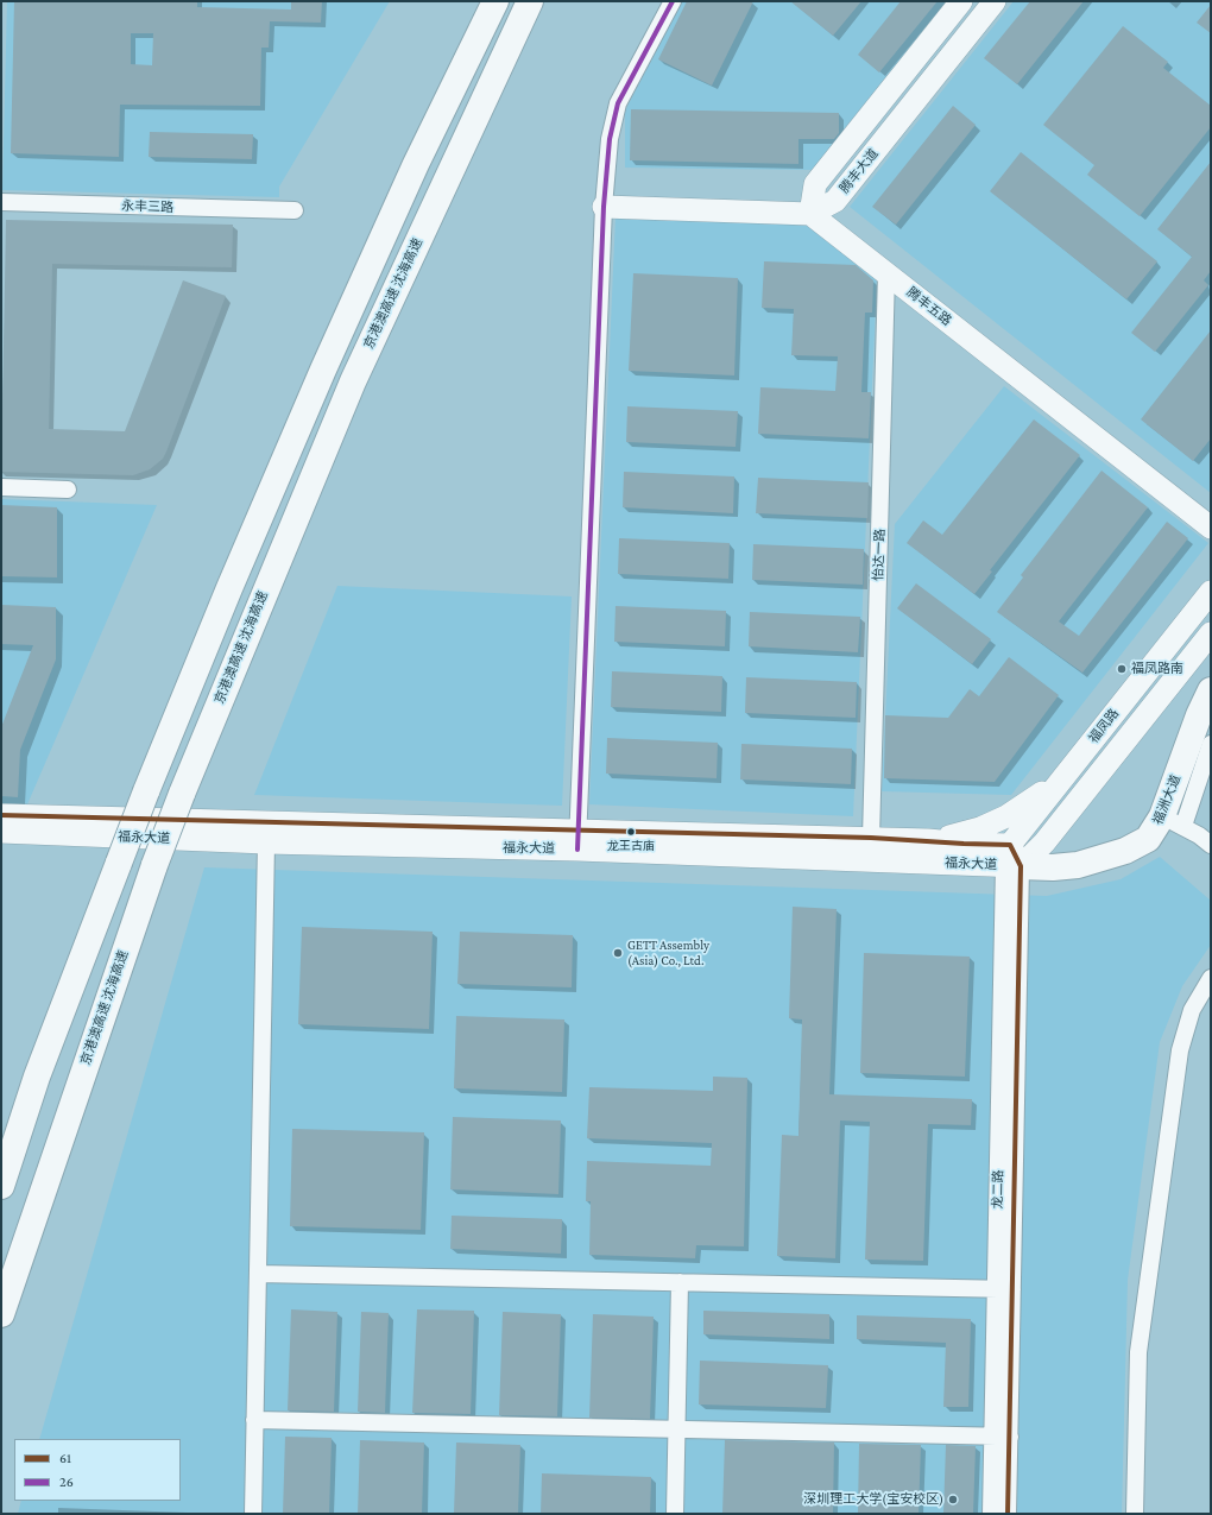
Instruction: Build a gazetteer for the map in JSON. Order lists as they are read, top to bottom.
{
  "streets": {
    "main road": [
      "腾丰大道",
      "京港澳高速 沈海高速",
      "腾丰五路",
      "福凤路",
      "福洲大道",
      "福永大道"
    ],
    "street": ["永丰三路", "怡达一路", "龙二路"]
  },
  "crossings": [
    ["腾丰大道", "腾丰五路"],
    ["腾丰五路", "怡达一路"],
    ["怡达一路", "福永大道"],
    ["福凤路", "福洲大道"],
    ["福凤路", "福永大道"],
    ["福凤路", "龙二路"],
    ["福洲大道", "福永大道"],
    ["福洲大道", "龙二路"],
    ["福永大道", "龙二路"]
  ],
  "places": [
    "福凤路南",
    "龙王古庙",
    "GETT Assembly (Asia) Co., Ltd.",
    "深圳理工大学(宝安校区)"
  ],
  "lines": ["transit line 26", "transit line 61"],
  "legend": ["61", "26"]
}
